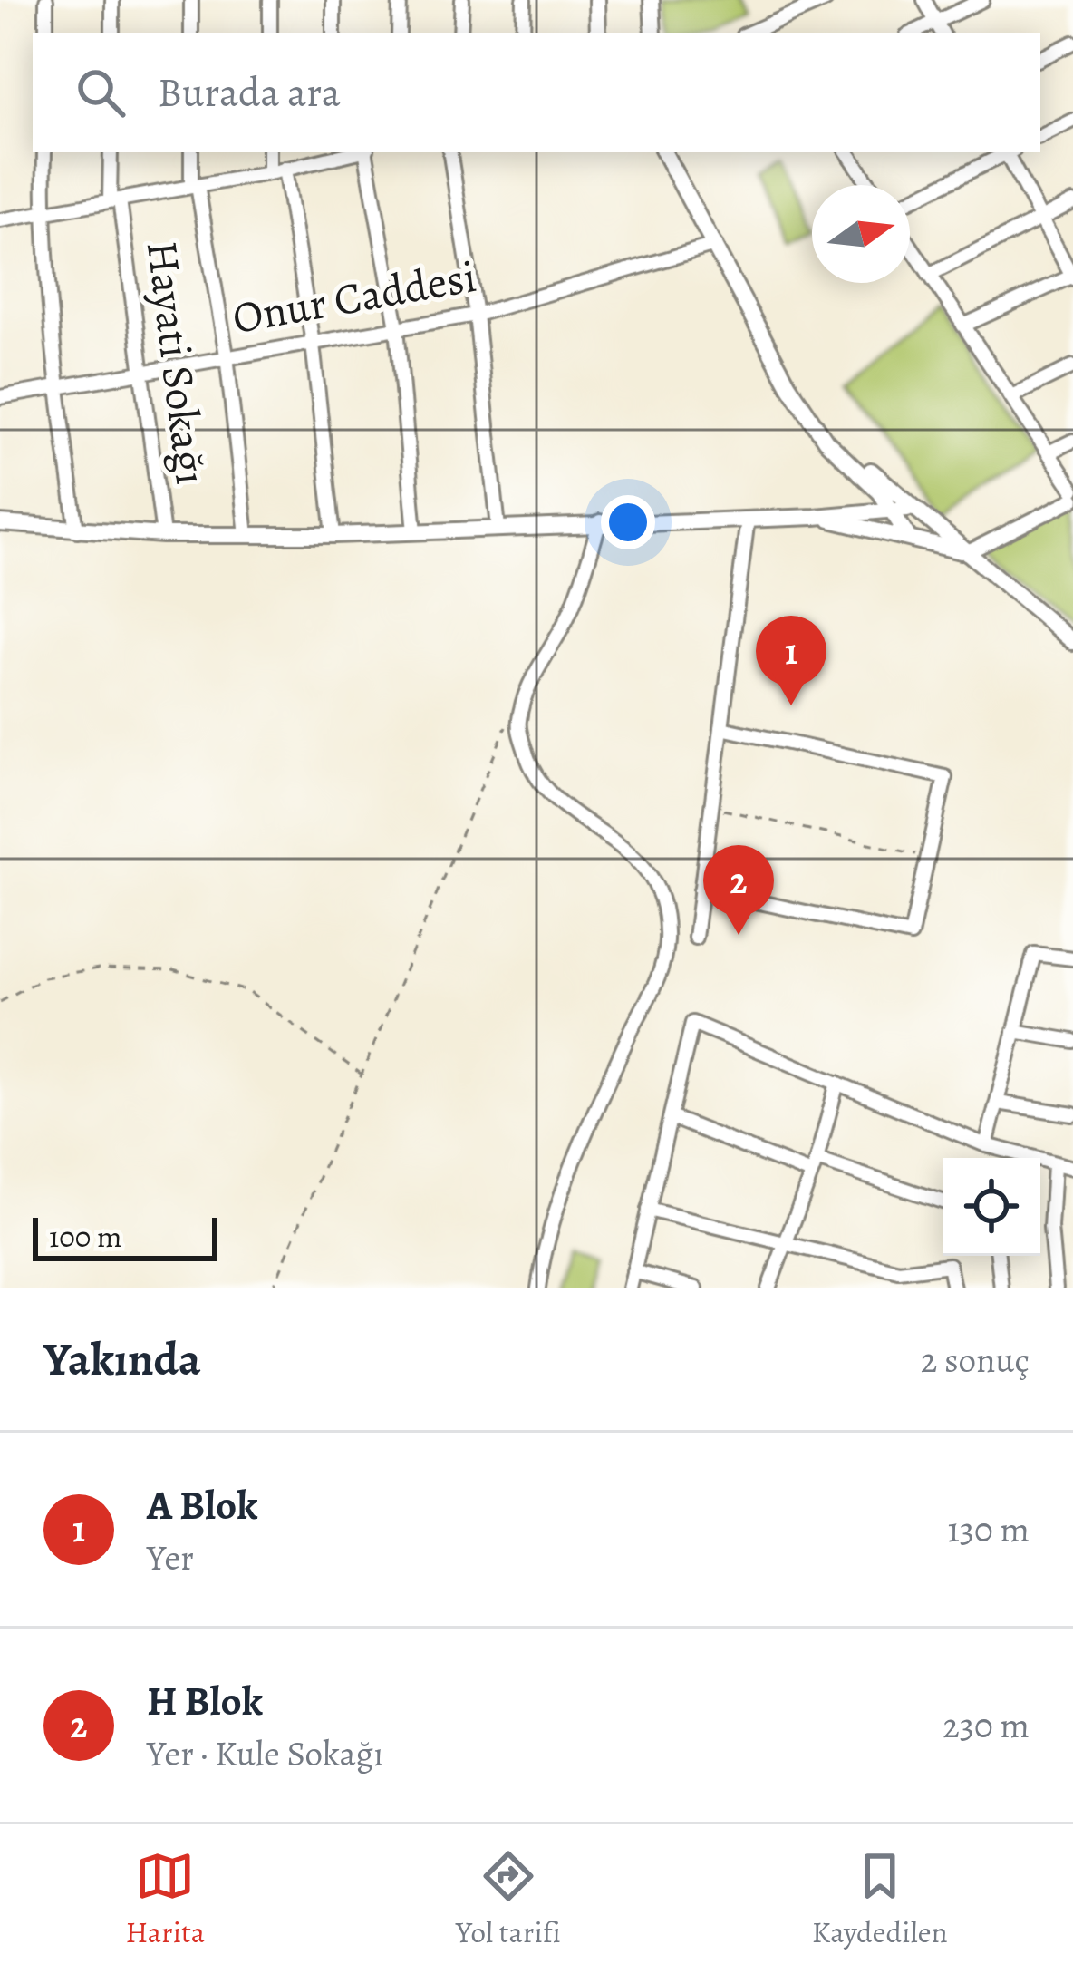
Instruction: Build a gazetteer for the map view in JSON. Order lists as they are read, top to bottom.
{
  "streets": {
    "street": ["Onur Caddesi", "Hayati Sokağı"]
  },
  "crossings": [
    ["Onur Caddesi", "Hayati Sokağı"]
  ],
  "scale_bar": "100 m",
  "north": "right",
  "page": {
    "search": "Burada ara",
    "pins": ["1", "2"],
    "scale": "100 m",
    "heading": ["Yakında", "2 sonuç"],
    "list": [
      {
        "mark": "1",
        "name": "A Blok",
        "note": "Yer",
        "value": "130 m"
      },
      {
        "mark": "2",
        "name": "H Blok",
        "note": "Yer · Kule Sokağı",
        "value": "230 m"
      }
    ],
    "nav": ["Harita", "Yol tarifi", "Kaydedilen"]
  }
}
